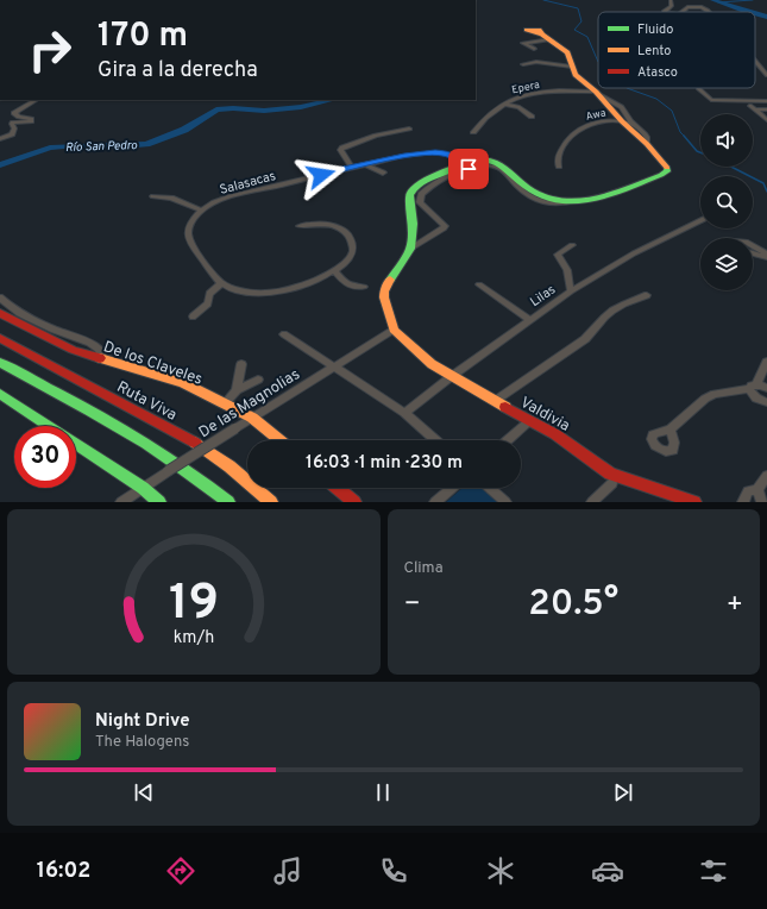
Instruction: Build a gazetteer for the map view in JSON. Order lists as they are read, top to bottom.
{
  "streets": {
    "main road": ["De los Claveles", "Ruta Viva", "Valdivia"],
    "street": [
      "Epera",
      "Awa",
      "Salasacas",
      "Lilas",
      "De las Magnolias"
    ]
  },
  "crossings": [
    ["Lilas", "Valdivia"],
    ["De los Claveles", "De las Magnolias"],
    ["De las Magnolias", "Valdivia"]
  ],
  "water": ["Río San Pedro"],
  "legend": ["Fluido", "Lento", "Atasco"],
  "page": {
    "turn": ["170 m", "Gira a la derecha"],
    "limit": "30",
    "trip": "16:03 · 1 min · 230 m",
    "tile": "Clima",
    "heat": ["−", "20.5°", "+"],
    "song": ["Night Drive", "The Halogens"],
    "tabs": "16:02",
    "gauge": ["19", "km/h"]
  }
}
